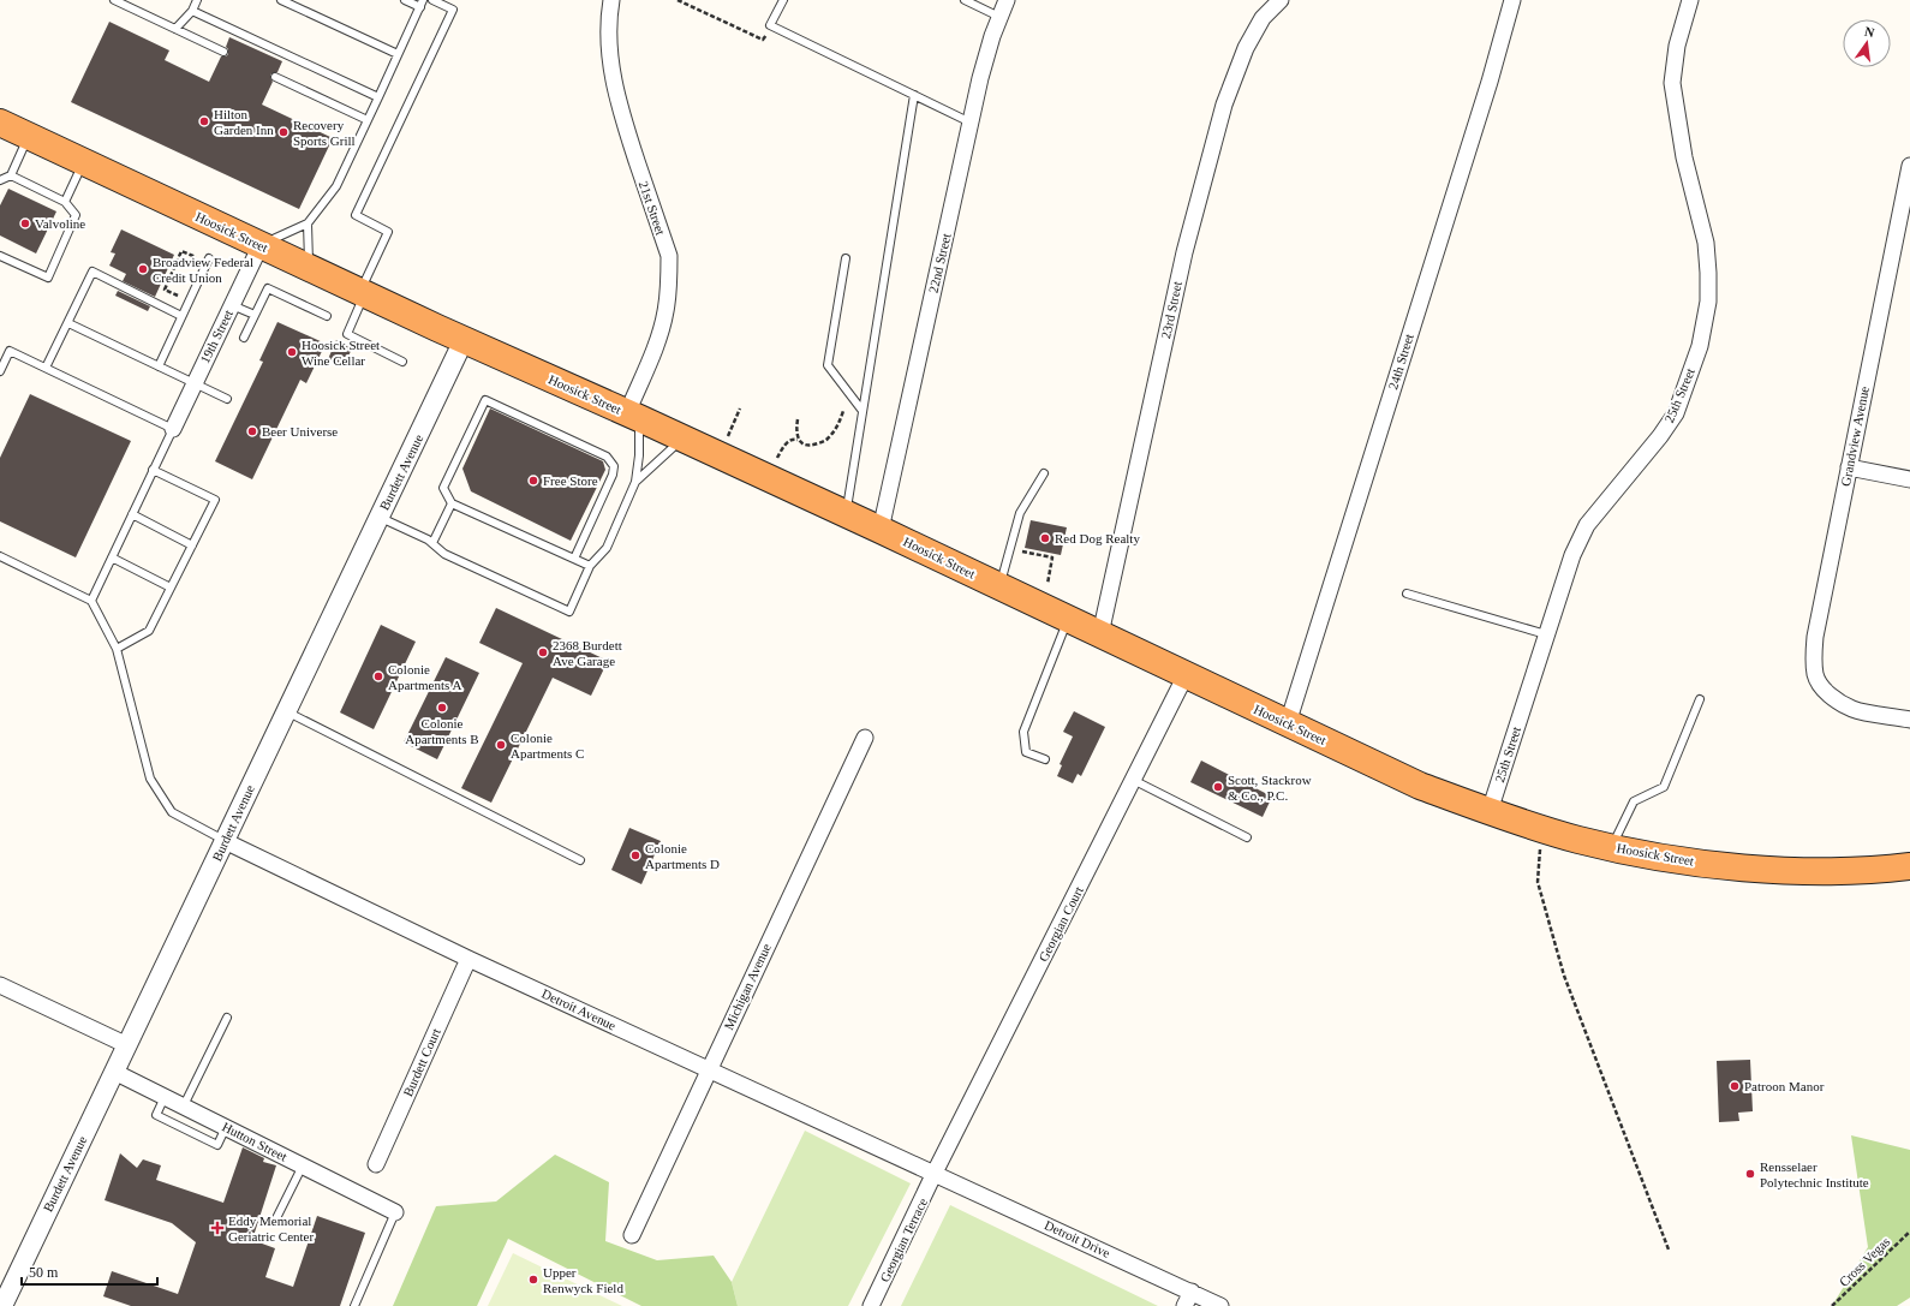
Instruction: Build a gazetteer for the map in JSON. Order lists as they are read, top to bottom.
{
  "streets": {
    "highway": ["Hoosick Street"],
    "street": [
      "21st Street",
      "22nd Street",
      "23rd Street",
      "19th Street",
      "24th Street",
      "25th Street",
      "Grandview Avenue",
      "Burdett Avenue",
      "Georgian Court",
      "Michigan Avenue",
      "Detroit Avenue",
      "Burdett Court",
      "Hutton Street",
      "Detroit Drive",
      "Georgian Terrace"
    ],
    "path": ["Cross Vegas"]
  },
  "crossings": [
    ["21st Street", "Hoosick Street"],
    ["Hoosick Street", "22nd Street"],
    ["Hoosick Street", "23rd Street"],
    ["Hoosick Street", "19th Street"],
    ["Hoosick Street", "24th Street"],
    ["Hoosick Street", "25th Street"],
    ["Hoosick Street", "Burdett Avenue"],
    ["Hoosick Street", "Georgian Court"],
    ["Burdett Avenue", "Detroit Avenue"],
    ["Burdett Avenue", "Hutton Street"],
    ["Georgian Court", "Detroit Avenue"],
    ["Georgian Court", "Detroit Drive"],
    ["Georgian Court", "Georgian Terrace"],
    ["Michigan Avenue", "Detroit Avenue"],
    ["Detroit Avenue", "Burdett Court"],
    ["Detroit Avenue", "Detroit Drive"],
    ["Detroit Avenue", "Georgian Terrace"],
    ["Detroit Drive", "Georgian Terrace"]
  ],
  "places": {
    "other": [
      "Hilton Garden Inn",
      "Recovery Sports Grill",
      "Valvoline",
      "Broadview Federal Credit Union",
      "Hoosick Street Wine Cellar",
      "Beer Universe",
      "Free Store",
      "Red Dog Realty",
      "2368 Burdett Ave Garage",
      "Colonie Apartments A",
      "Colonie Apartments B",
      "Colonie Apartments C",
      "Scott, Stackrow & Co., P.C.",
      "Colonie Apartments D",
      "Patroon Manor",
      "Rensselaer Polytechnic Institute",
      "Upper Renwyck Field"
    ],
    "health": ["Eddy Memorial Geriatric Center"]
  },
  "scale_bar": "50 m",
  "north": "top"
}
